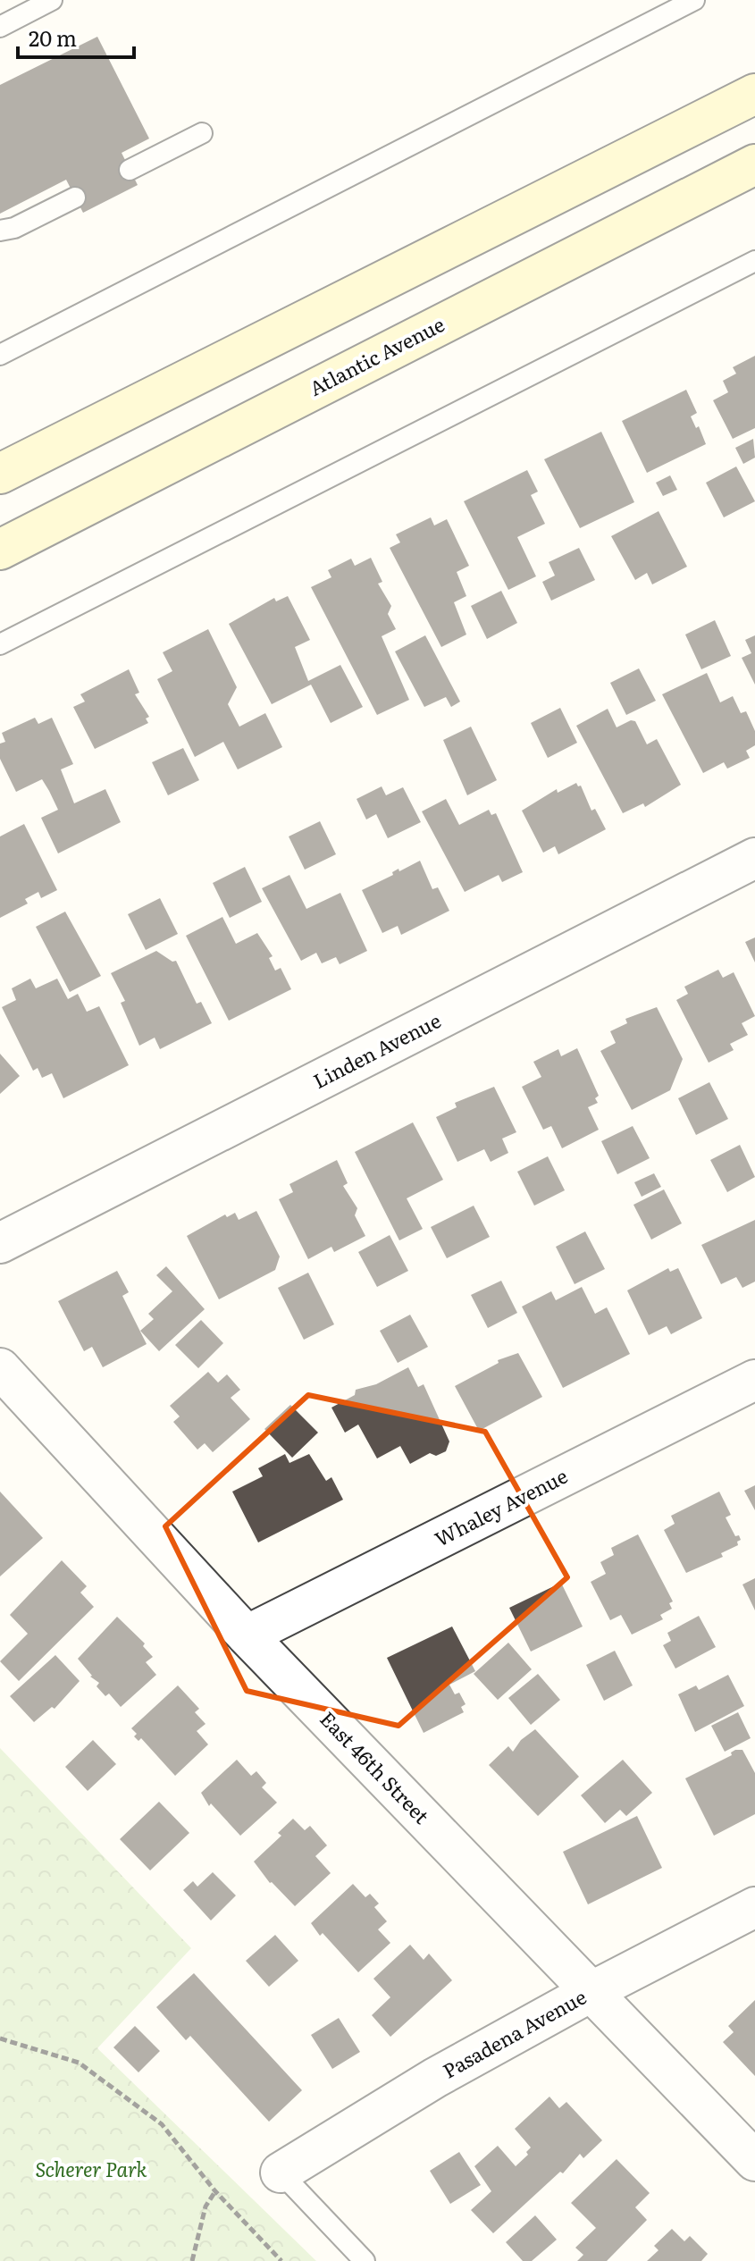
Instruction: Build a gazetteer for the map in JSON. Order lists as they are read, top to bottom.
{
  "streets": {
    "main road": ["Atlantic Avenue"],
    "street": [
      "Linden Avenue",
      "Whaley Avenue",
      "East 46th Street",
      "Pasadena Avenue"
    ]
  },
  "crossings": [
    ["Whaley Avenue", "East 46th Street"],
    ["East 46th Street", "Pasadena Avenue"]
  ],
  "parks": ["Scherer Park"],
  "scale_bar": "20 m"
}
